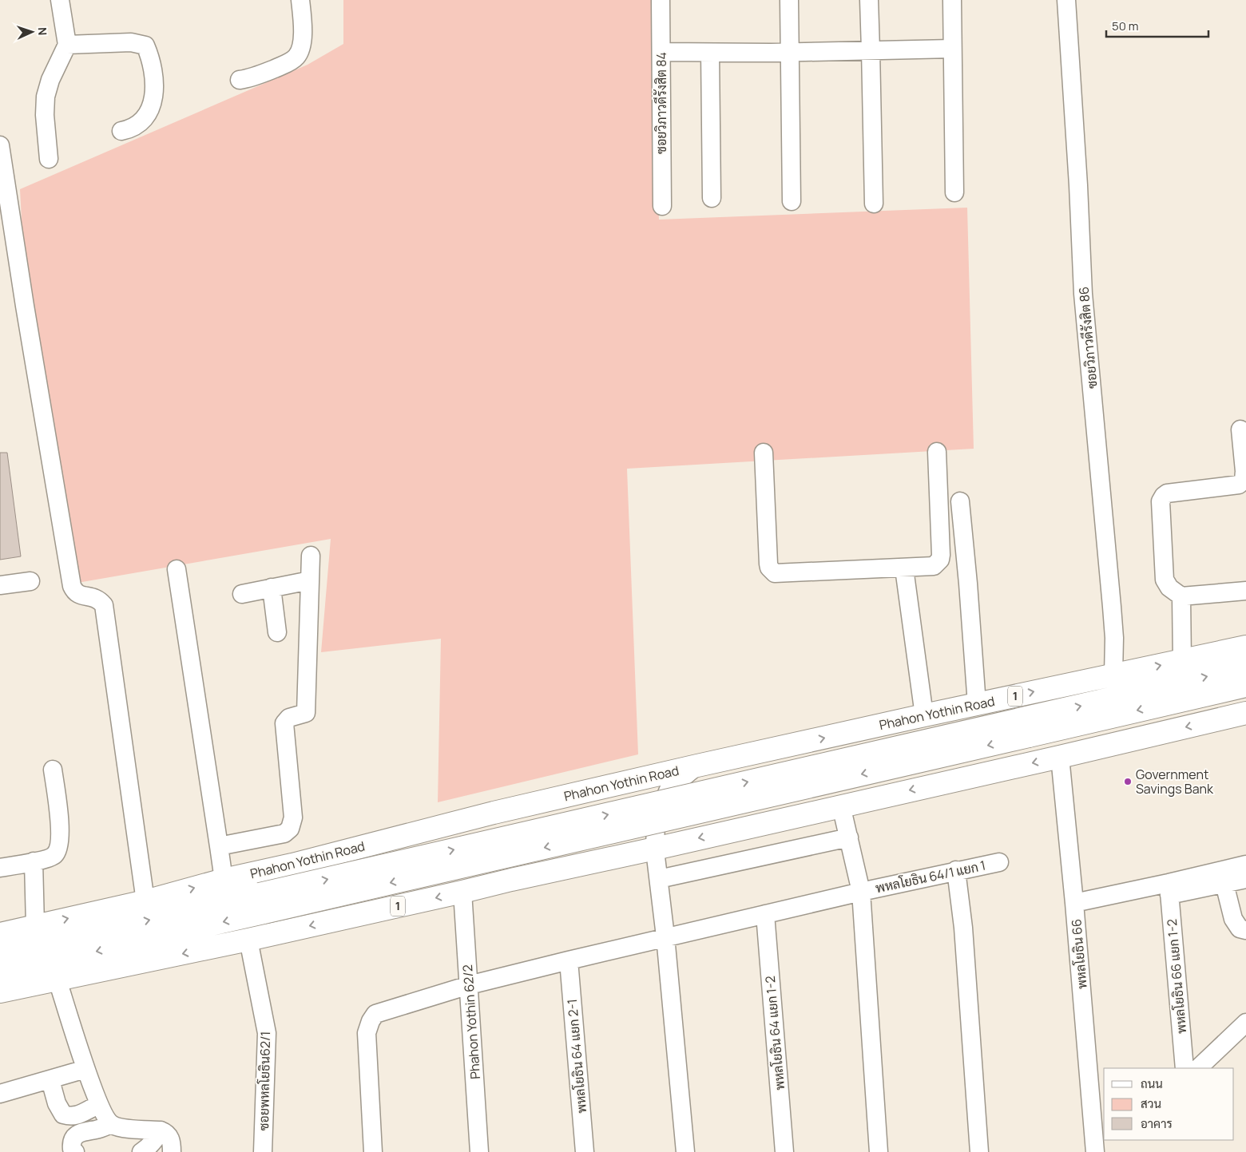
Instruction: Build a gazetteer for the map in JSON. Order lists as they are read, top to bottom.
{
  "streets": {
    "main road": ["1", "Phahon Yothin Road"],
    "street": [
      "ซอยวิภาวดีรังสิต 84",
      "ซอยวิภาวดีรังสิต 86",
      "พหลโยธิน 64/1 แยก 1",
      "พหลโยธิน 66",
      "พหลโยธิน 66 แยก 1-2",
      "Phahon Yothin 62/2",
      "พหลโยธิน 64 แยก 1-2",
      "พหลโยธิน 64 แยก 2-1",
      "ซอยพหลโยธิน62/1"
    ]
  },
  "crossings": [
    ["ซอยวิภาวดีรังสิต 86", "Phahon Yothin Road"],
    ["1", "พหลโยธิน 66"],
    ["1", "Phahon Yothin 62/2"],
    ["1", "ซอยพหลโยธิน62/1"],
    ["พหลโยธิน 64/1 แยก 1", "Phahon Yothin 62/2"],
    ["พหลโยธิน 64/1 แยก 1", "พหลโยธิน 64 แยก 1-2"],
    ["พหลโยธิน 64/1 แยก 1", "พหลโยธิน 64 แยก 2-1"]
  ],
  "places": ["Government Savings Bank"],
  "legend": ["ถนน", "สวน", "อาคาร"],
  "scale_bar": "50 m",
  "north": "right"
}
